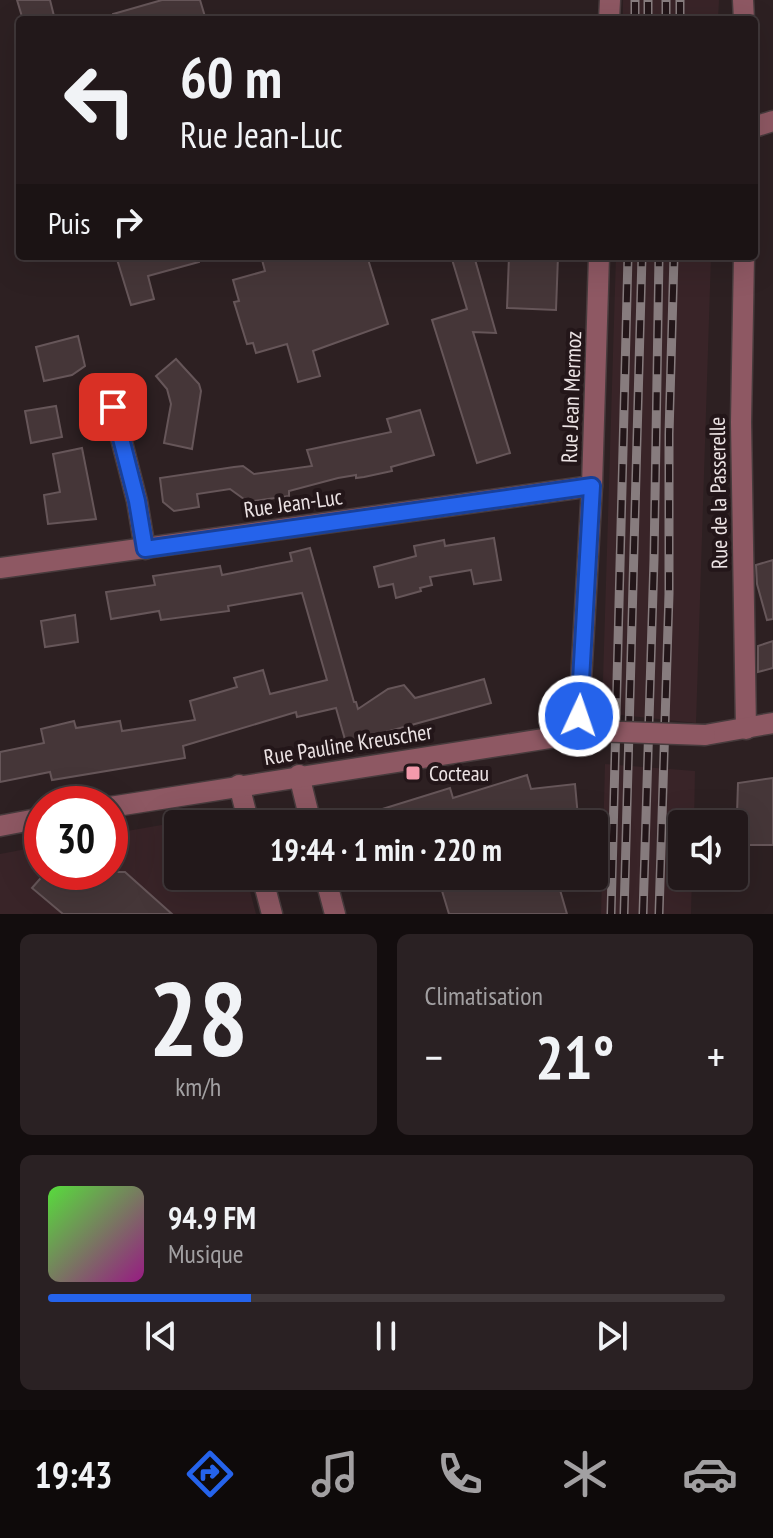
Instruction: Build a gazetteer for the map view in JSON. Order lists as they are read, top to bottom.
{
  "streets": {
    "street": [
      "Rue Jean Mermoz",
      "Rue de la Passerelle",
      "Rue Jean-Luc",
      "Rue Pauline Kreuscher"
    ]
  },
  "crossings": [
    ["Rue Jean Mermoz", "Rue Jean-Luc"],
    ["Rue Jean Mermoz", "Rue Pauline Kreuscher"],
    ["Rue de la Passerelle", "Rue Pauline Kreuscher"]
  ],
  "places": {
    "transit": ["Cocteau"]
  },
  "page": {
    "turn": ["60 m", "Rue Jean-Luc"],
    "then": "Puis",
    "limit": "30",
    "trip": "19:44 · 1 min · 220 m",
    "tile": [
      ["28", "km/h"],
      "Climatisation"
    ],
    "heat": ["−", "21°", "+"],
    "song": ["94.9 FM", "Musique"],
    "tabs": "19:43"
  }
}
